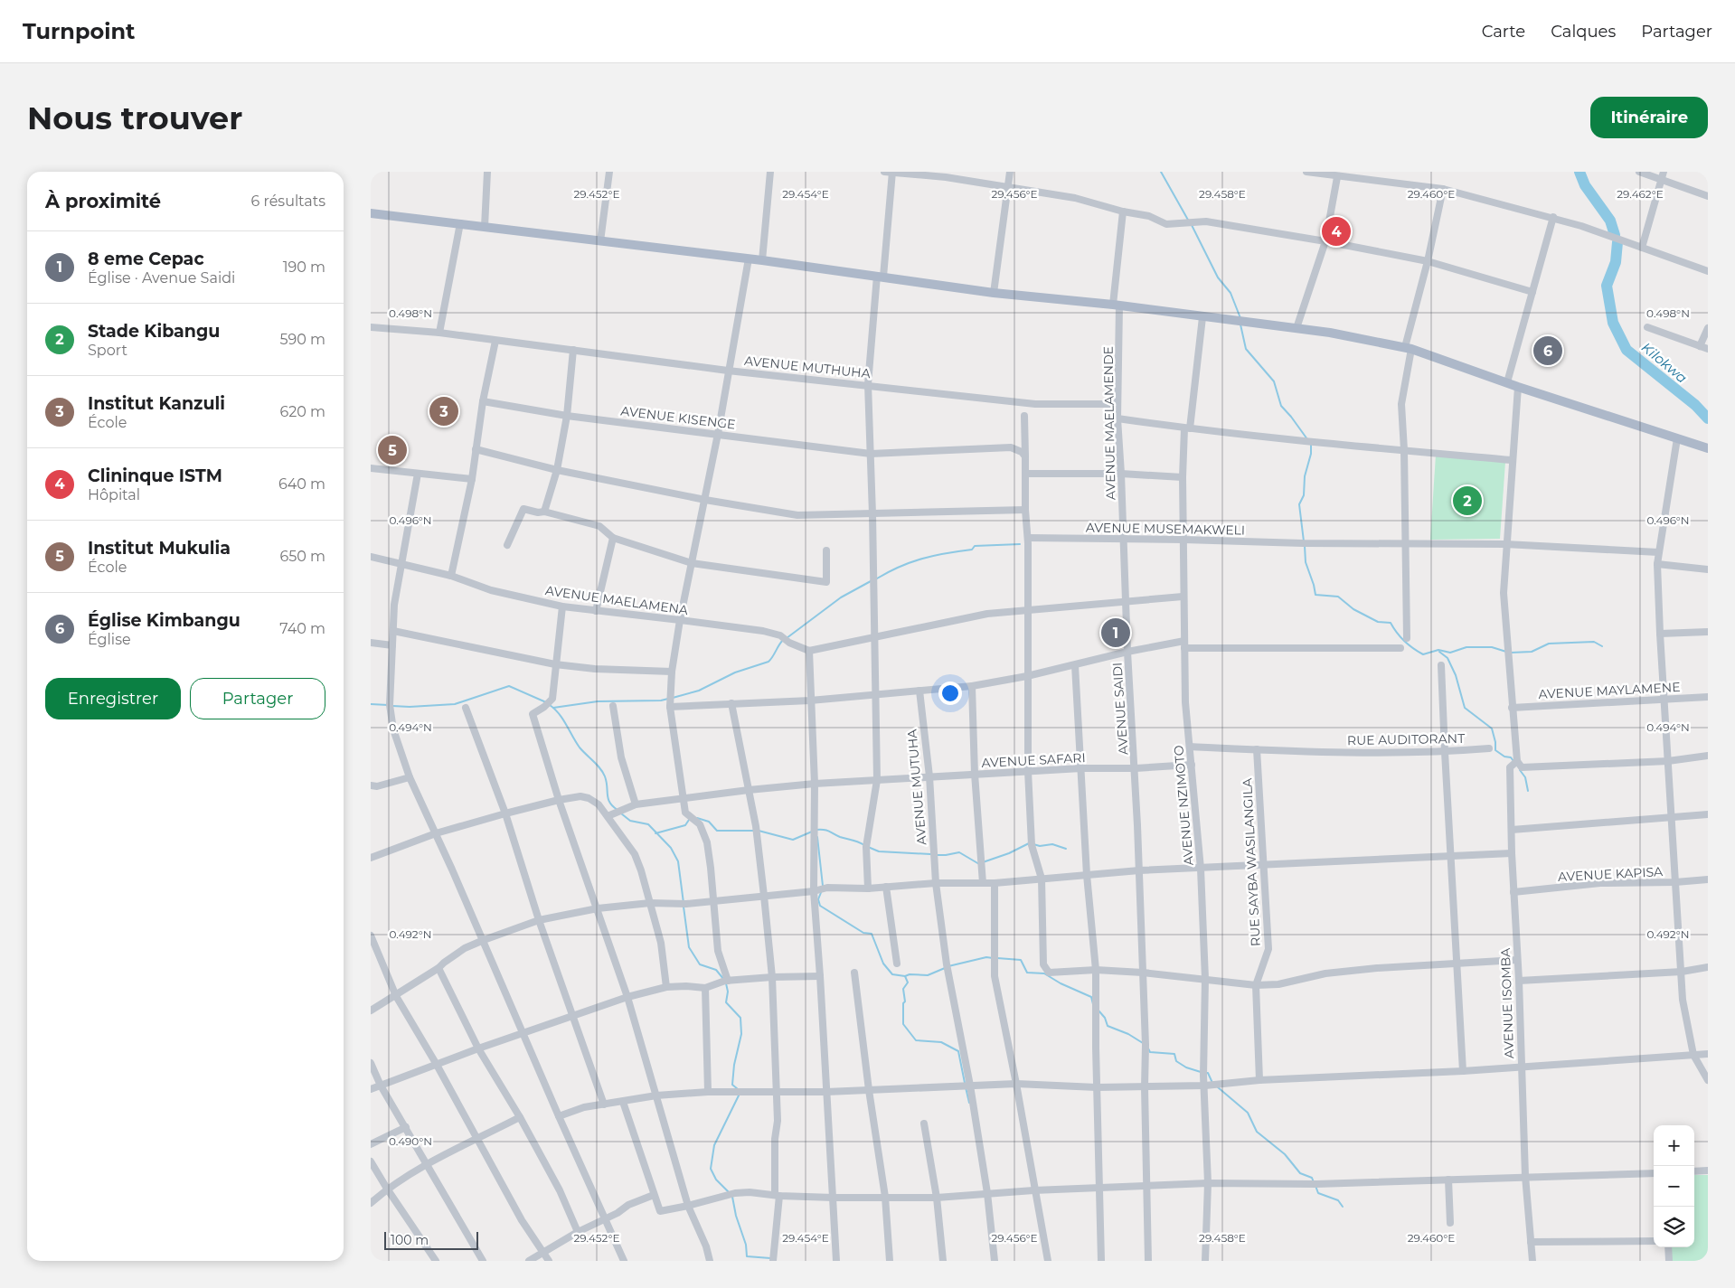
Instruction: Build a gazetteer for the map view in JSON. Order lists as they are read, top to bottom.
{
  "streets": {
    "street": [
      "AVENUE MUTHUHA",
      "AVENUE KISENGE",
      "AVENUE MAELAMENDE",
      "AVENUE MUSEMAKWELI",
      "AVENUE MAELAMENA",
      "AVENUE MAYLAMENE",
      "AVENUE SAIDI",
      "RUE AUDITORANT",
      "AVENUE SAFARI",
      "AVENUE MUTUHA",
      "AVENUE NZIMOTO",
      "RUE SAYBA WASILANGILA",
      "AVENUE KAPISA",
      "AVENUE ISOMBA"
    ]
  },
  "crossings": [
    ["AVENUE MUTHUHA", "AVENUE MAELAMENDE"],
    ["AVENUE MAELAMENDE", "AVENUE MUSEMAKWELI"],
    ["AVENUE MAELAMENDE", "AVENUE SAIDI"],
    ["AVENUE MUSEMAKWELI", "AVENUE SAIDI"],
    ["AVENUE MUSEMAKWELI", "AVENUE NZIMOTO"],
    ["AVENUE SAIDI", "AVENUE SAFARI"],
    ["RUE AUDITORANT", "RUE SAYBA WASILANGILA"],
    ["AVENUE SAFARI", "AVENUE MUTUHA"],
    ["AVENUE SAFARI", "AVENUE NZIMOTO"],
    ["AVENUE KAPISA", "AVENUE ISOMBA"]
  ],
  "water": ["Kilokwa"],
  "scale_bar": "100 m",
  "page": {
    "header": "Turnpoint",
    "nav": ["Carte", "Calques", "Partager"],
    "buttons": [
      "Itinéraire",
      ["Enregistrer", "Partager"]
    ],
    "title": "Nous trouver",
    "heading": ["À proximité", "6 résultats"],
    "pins": [
      "4",
      "6",
      "3",
      "5",
      "2",
      "1"
    ],
    "list": [
      {
        "mark": "1",
        "name": "8 eme Cepac",
        "note": "Église · Avenue Saidi",
        "value": "190 m"
      },
      {
        "mark": "2",
        "name": "Stade Kibangu",
        "note": "Sport",
        "value": "590 m"
      },
      {
        "mark": "3",
        "name": "Institut Kanzuli",
        "note": "École",
        "value": "620 m"
      },
      {
        "mark": "4",
        "name": "Clininque ISTM",
        "note": "Hôpital",
        "value": "640 m"
      },
      {
        "mark": "5",
        "name": "Institut Mukulia",
        "note": "École",
        "value": "650 m"
      },
      {
        "mark": "6",
        "name": "Église Kimbangu",
        "note": "Église",
        "value": "740 m"
      }
    ],
    "map_buttons": ["+", "−"],
    "scale": "100 m"
  },
  "coordinates": [
    "29.452°E",
    "29.454°E",
    "29.456°E",
    "29.458°E",
    "29.460°E",
    "29.462°E",
    "0.498°N",
    "0.496°N",
    "0.494°N",
    "0.492°N",
    "0.490°N"
  ]
}
